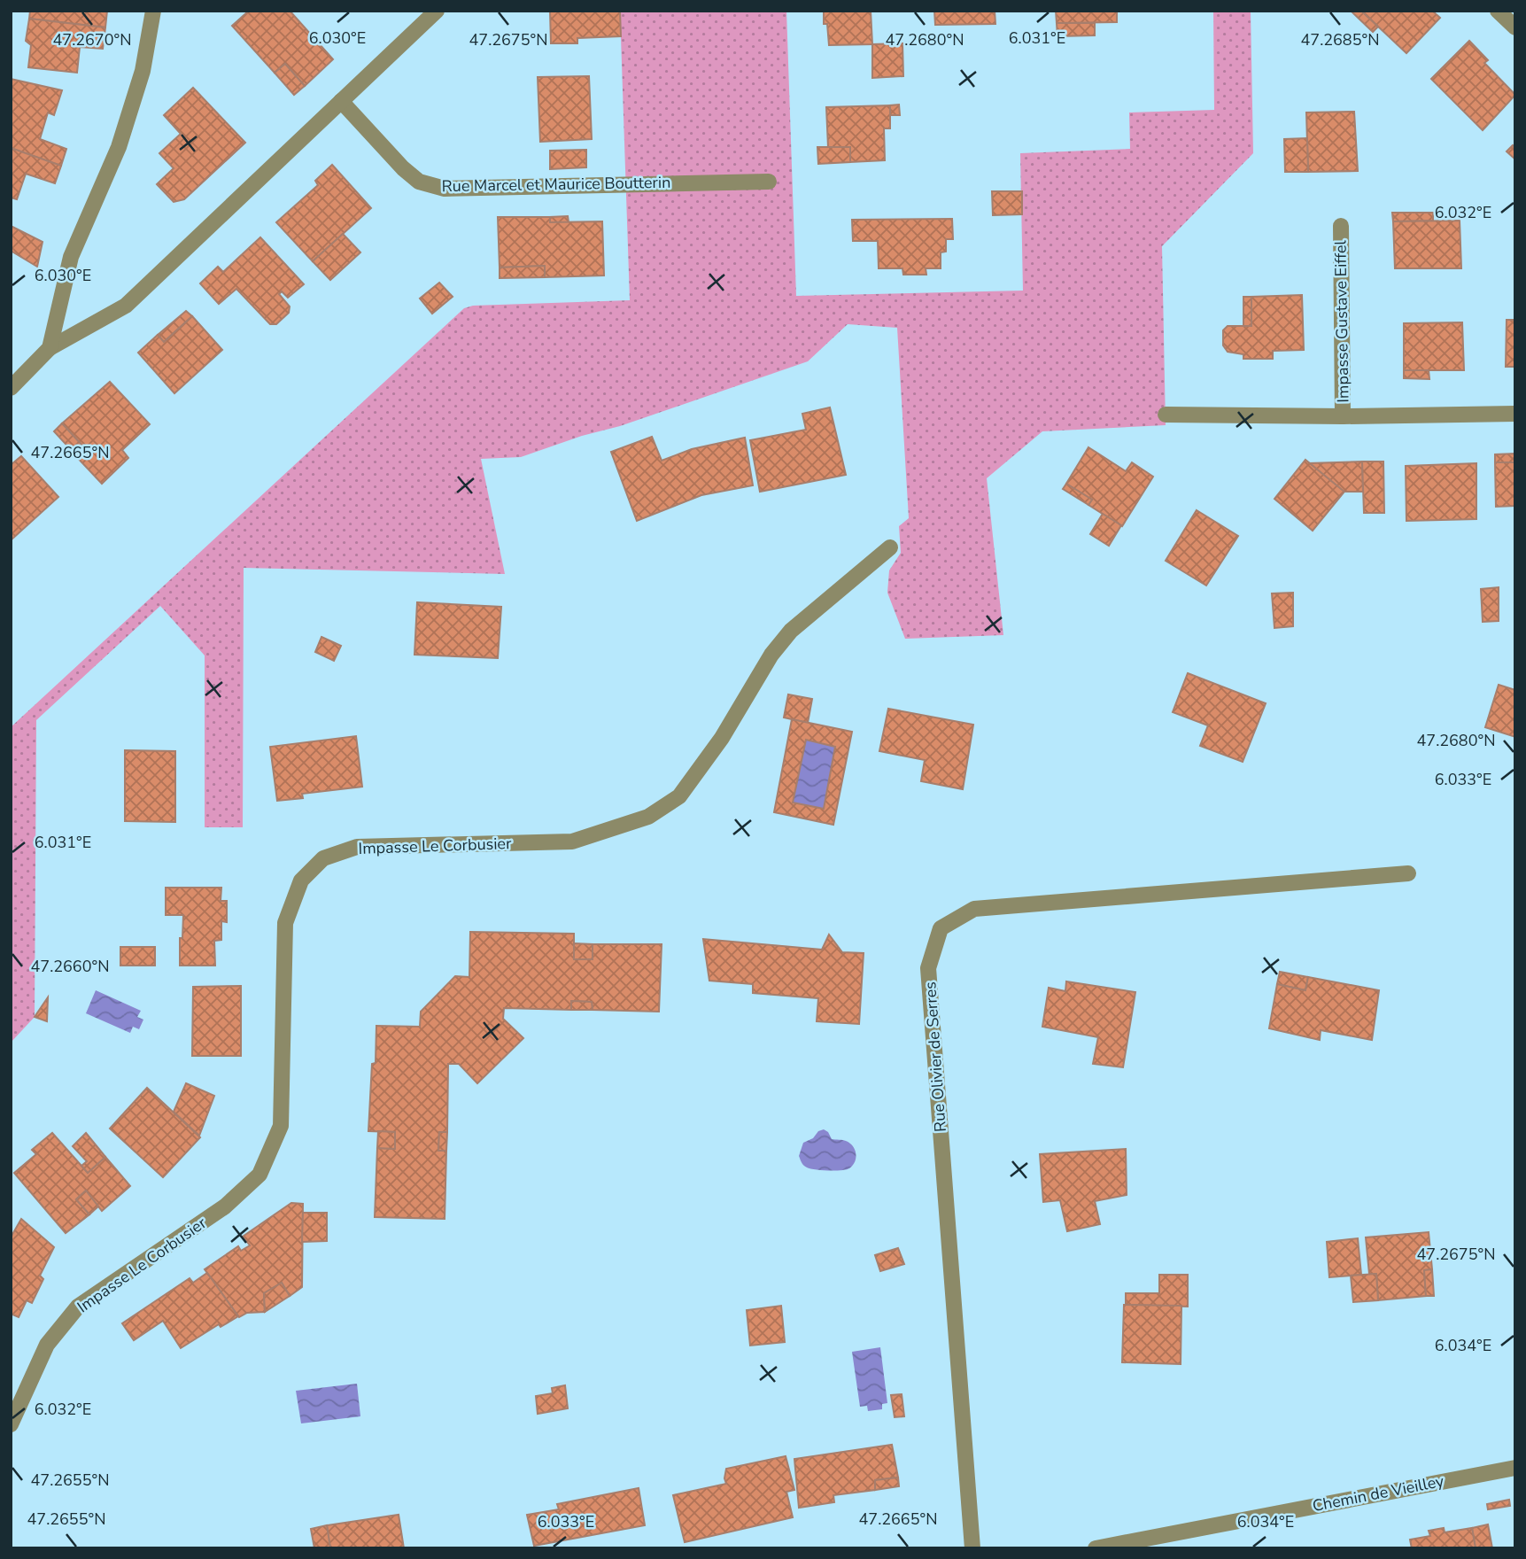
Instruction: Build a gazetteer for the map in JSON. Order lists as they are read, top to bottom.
{
  "streets": {
    "street": [
      "Rue Marcel et Maurice Boutterin",
      "Impasse Gustave Eiffel",
      "Impasse Le Corbusier",
      "Rue Olivier de Serres",
      "Chemin de Vieilley"
    ]
  },
  "coordinates": [
    "6.030°E",
    "6.031°E",
    "47.2670°N",
    "47.2675°N",
    "47.2680°N",
    "47.2685°N",
    "6.032°E",
    "47.2665°N",
    "6.033°E",
    "47.2660°N",
    "6.034°E",
    "47.2655°N"
  ]
}
